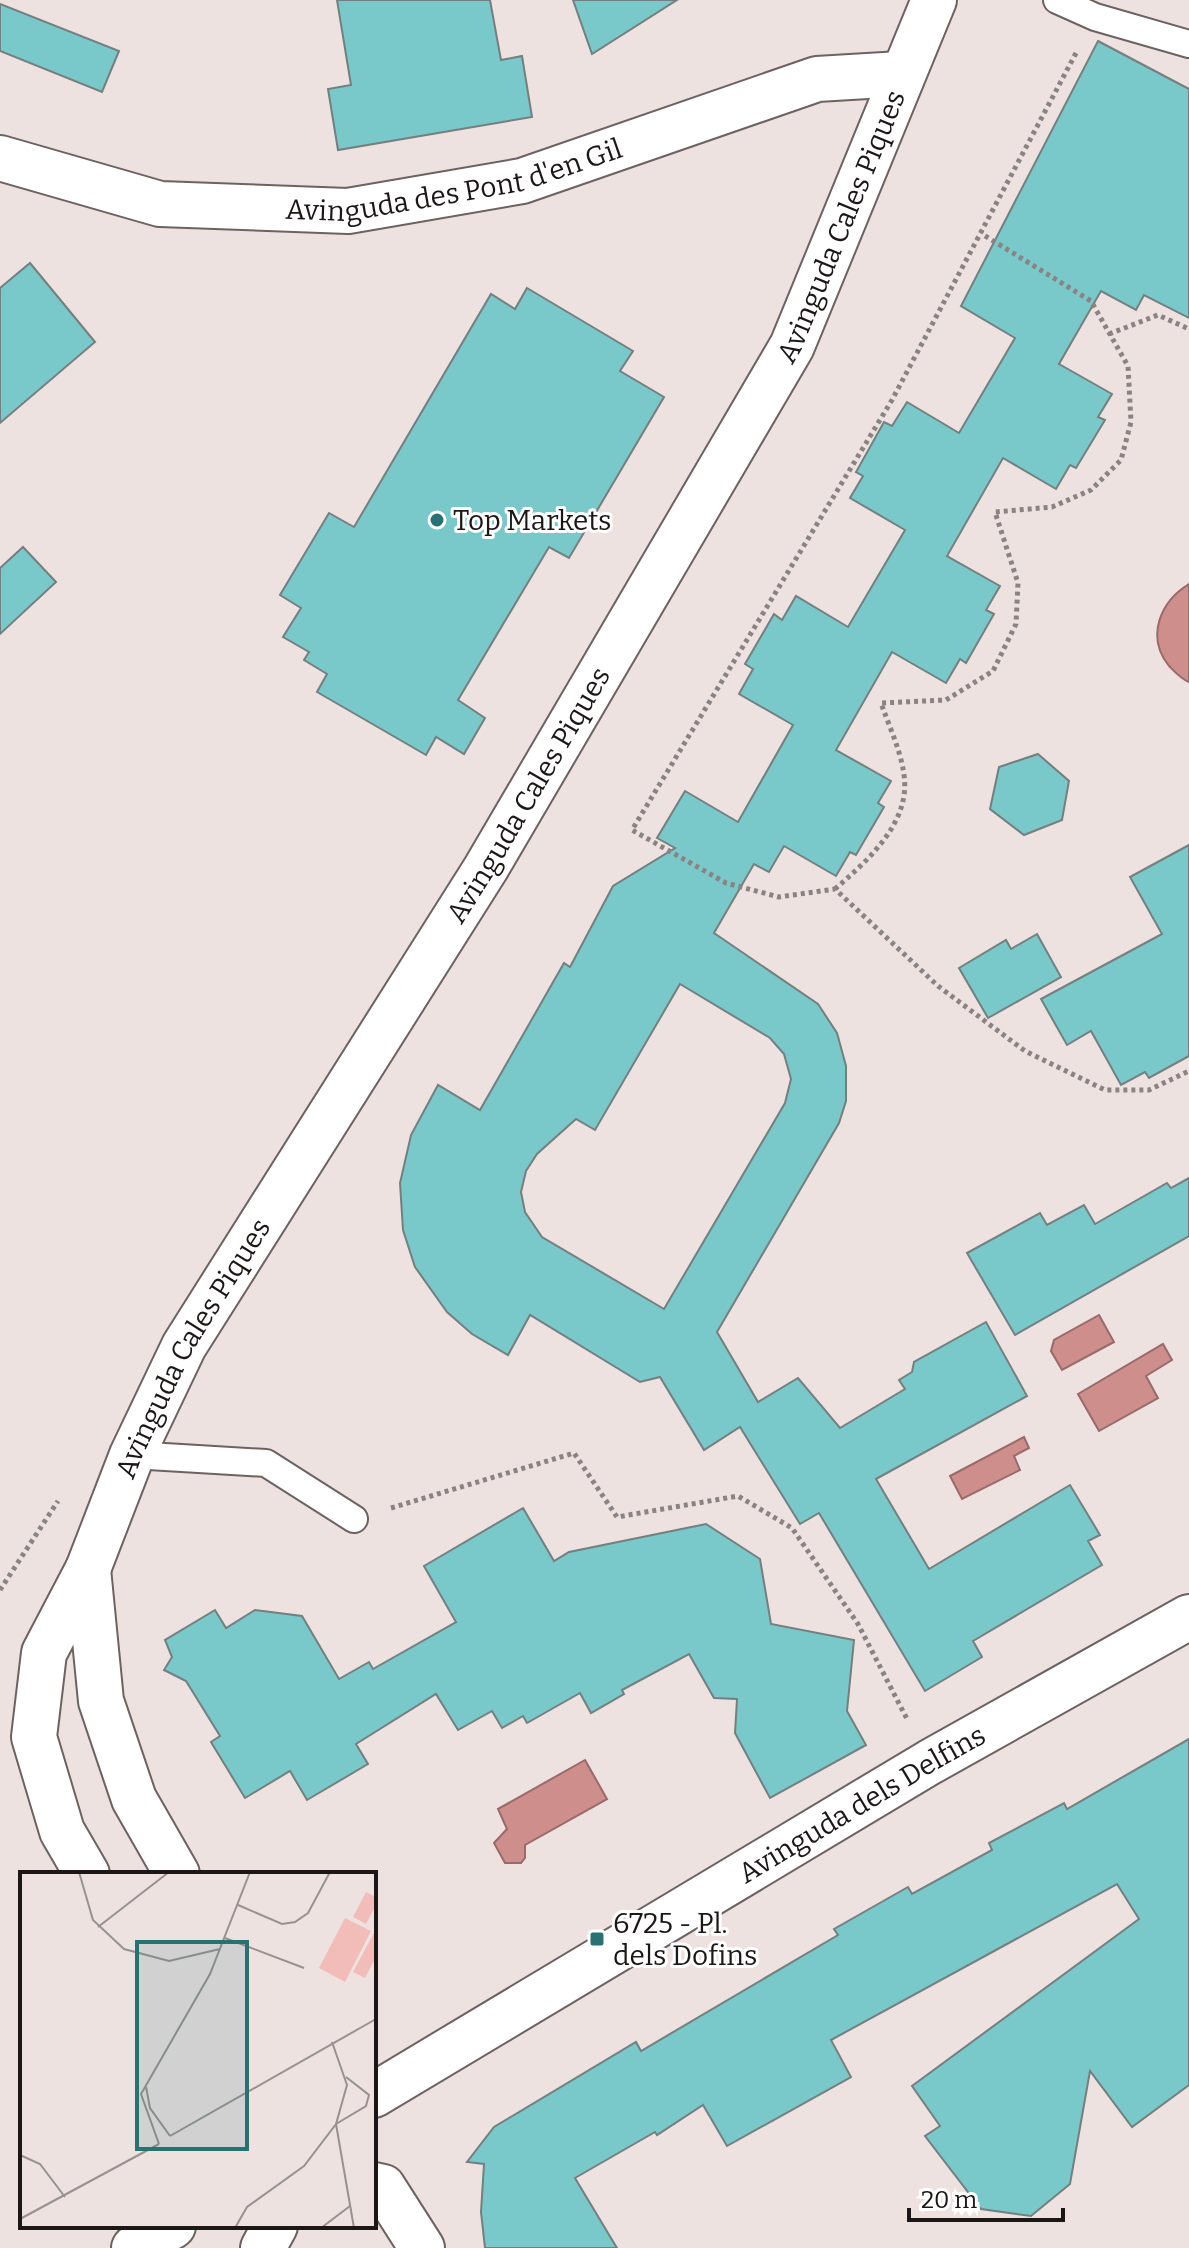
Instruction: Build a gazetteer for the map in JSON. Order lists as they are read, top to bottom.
{
  "streets": {
    "street": ["Avinguda des Pont d'en Gil", "Avinguda Cales Piques", "Avinguda dels Delfins"]
  },
  "crossings": [
    ["Avinguda des Pont d'en Gil", "Avinguda Cales Piques"]
  ],
  "places": {
    "other": ["Top Markets"],
    "transit": ["6725 - Pl. dels Dofins"]
  },
  "scale_bar": "20 m"
}
